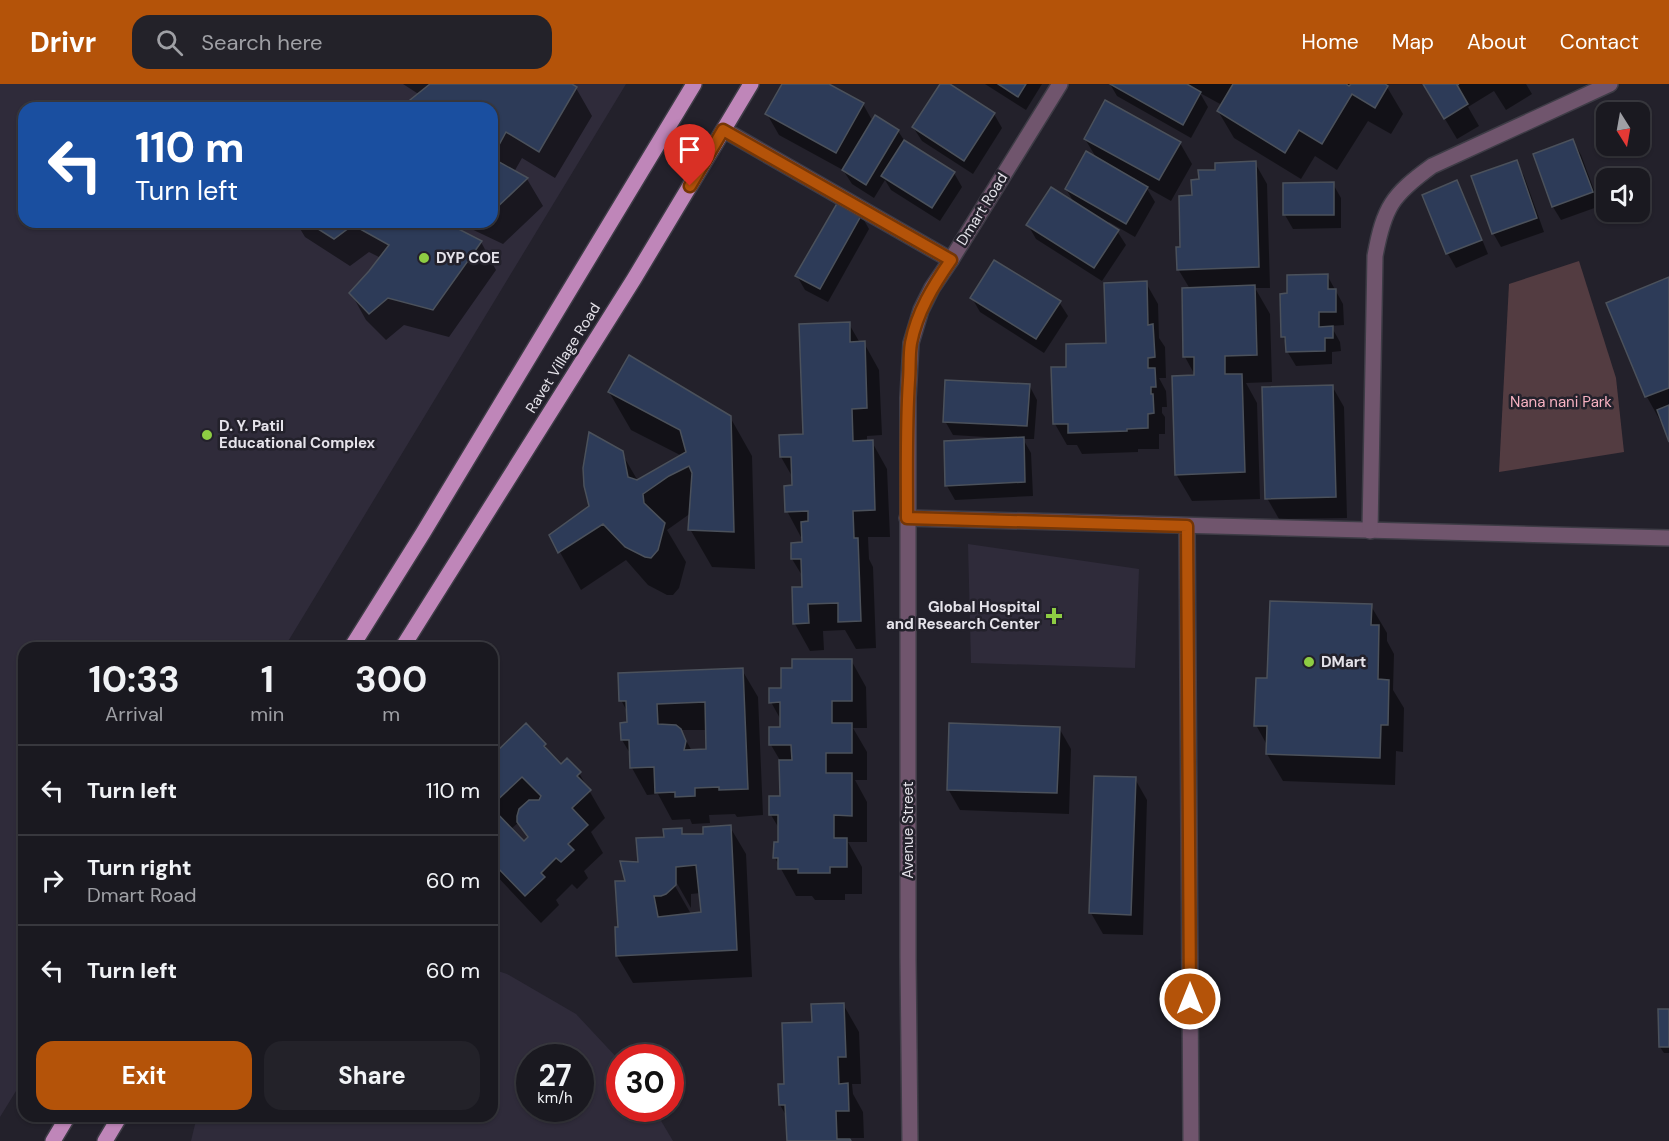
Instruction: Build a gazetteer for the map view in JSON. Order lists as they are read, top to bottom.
{
  "streets": {
    "main road": ["Ravet Village Road"],
    "street": ["Dmart Road", "Avenue Street"]
  },
  "crossings": [
    ["Dmart Road", "Avenue Street"]
  ],
  "parks": ["Nana nani Park"],
  "places": {
    "other": ["DYP COE", "D. Y. Patil Educational Complex", "DMart"],
    "health": ["Global Hospital and Research Center"]
  },
  "north": "bottom",
  "page": {
    "header": "Drivr",
    "search": "Search here",
    "nav": [
      "Home",
      "Map",
      "About",
      "Contact"
    ],
    "turn": ["110 m", "Turn left"],
    "eta": [
      "10:33",
      "Arrival",
      "1",
      "min",
      "300",
      "m"
    ],
    "list": [
      {
        "name": "Turn left",
        "value": "110 m"
      },
      {
        "name": "Turn right",
        "note": "Dmart Road",
        "value": "60 m"
      },
      {
        "name": "Turn left",
        "value": "60 m"
      }
    ],
    "buttons": ["Exit", "Share"],
    "speed": "27 km/h",
    "limit": "30"
  }
}
